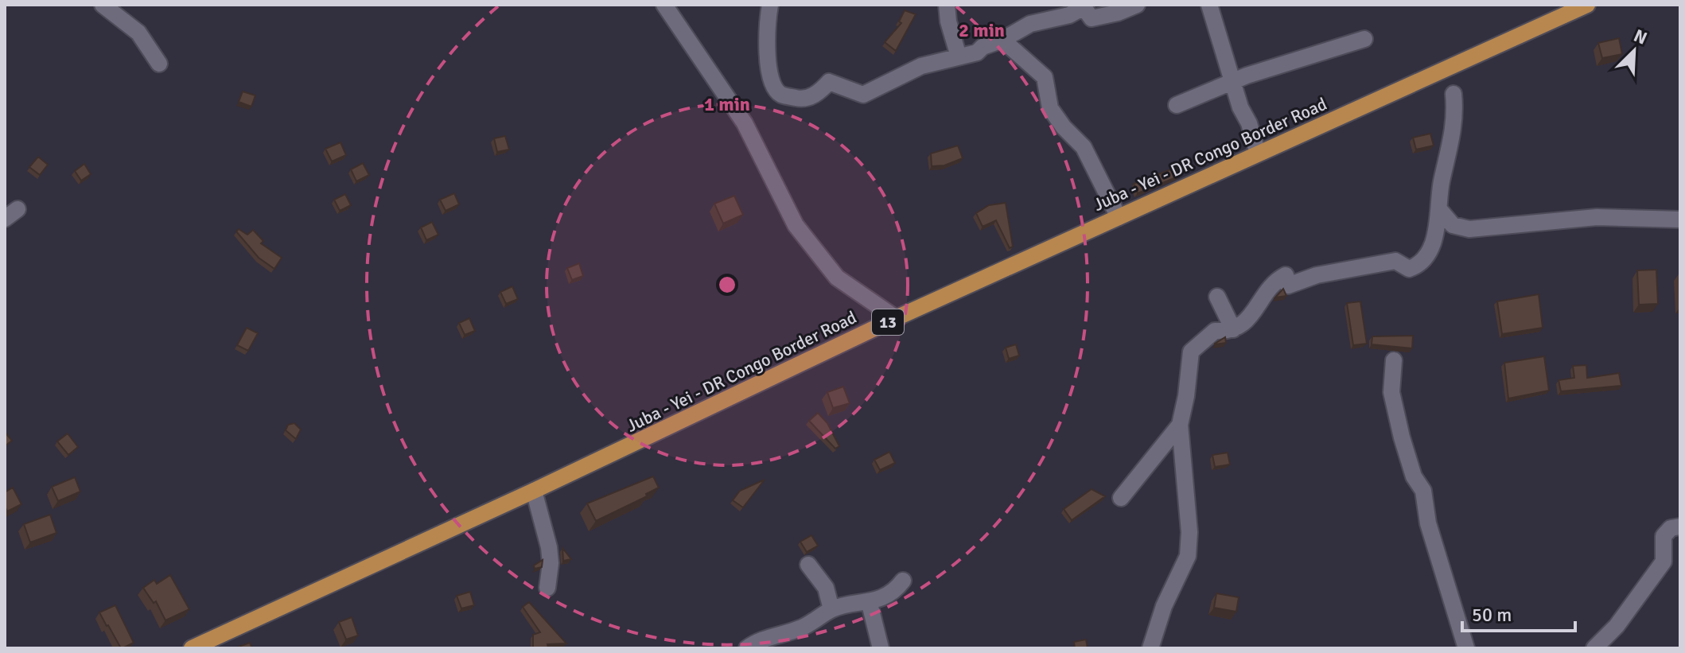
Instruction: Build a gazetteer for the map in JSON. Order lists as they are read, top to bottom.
{
  "streets": {
    "main road": ["Juba - Yei - DR Congo Border Road", "13"]
  },
  "scale_bar": "50 m",
  "north": "top right",
  "rings": ["2 min", "1 min"]
}
